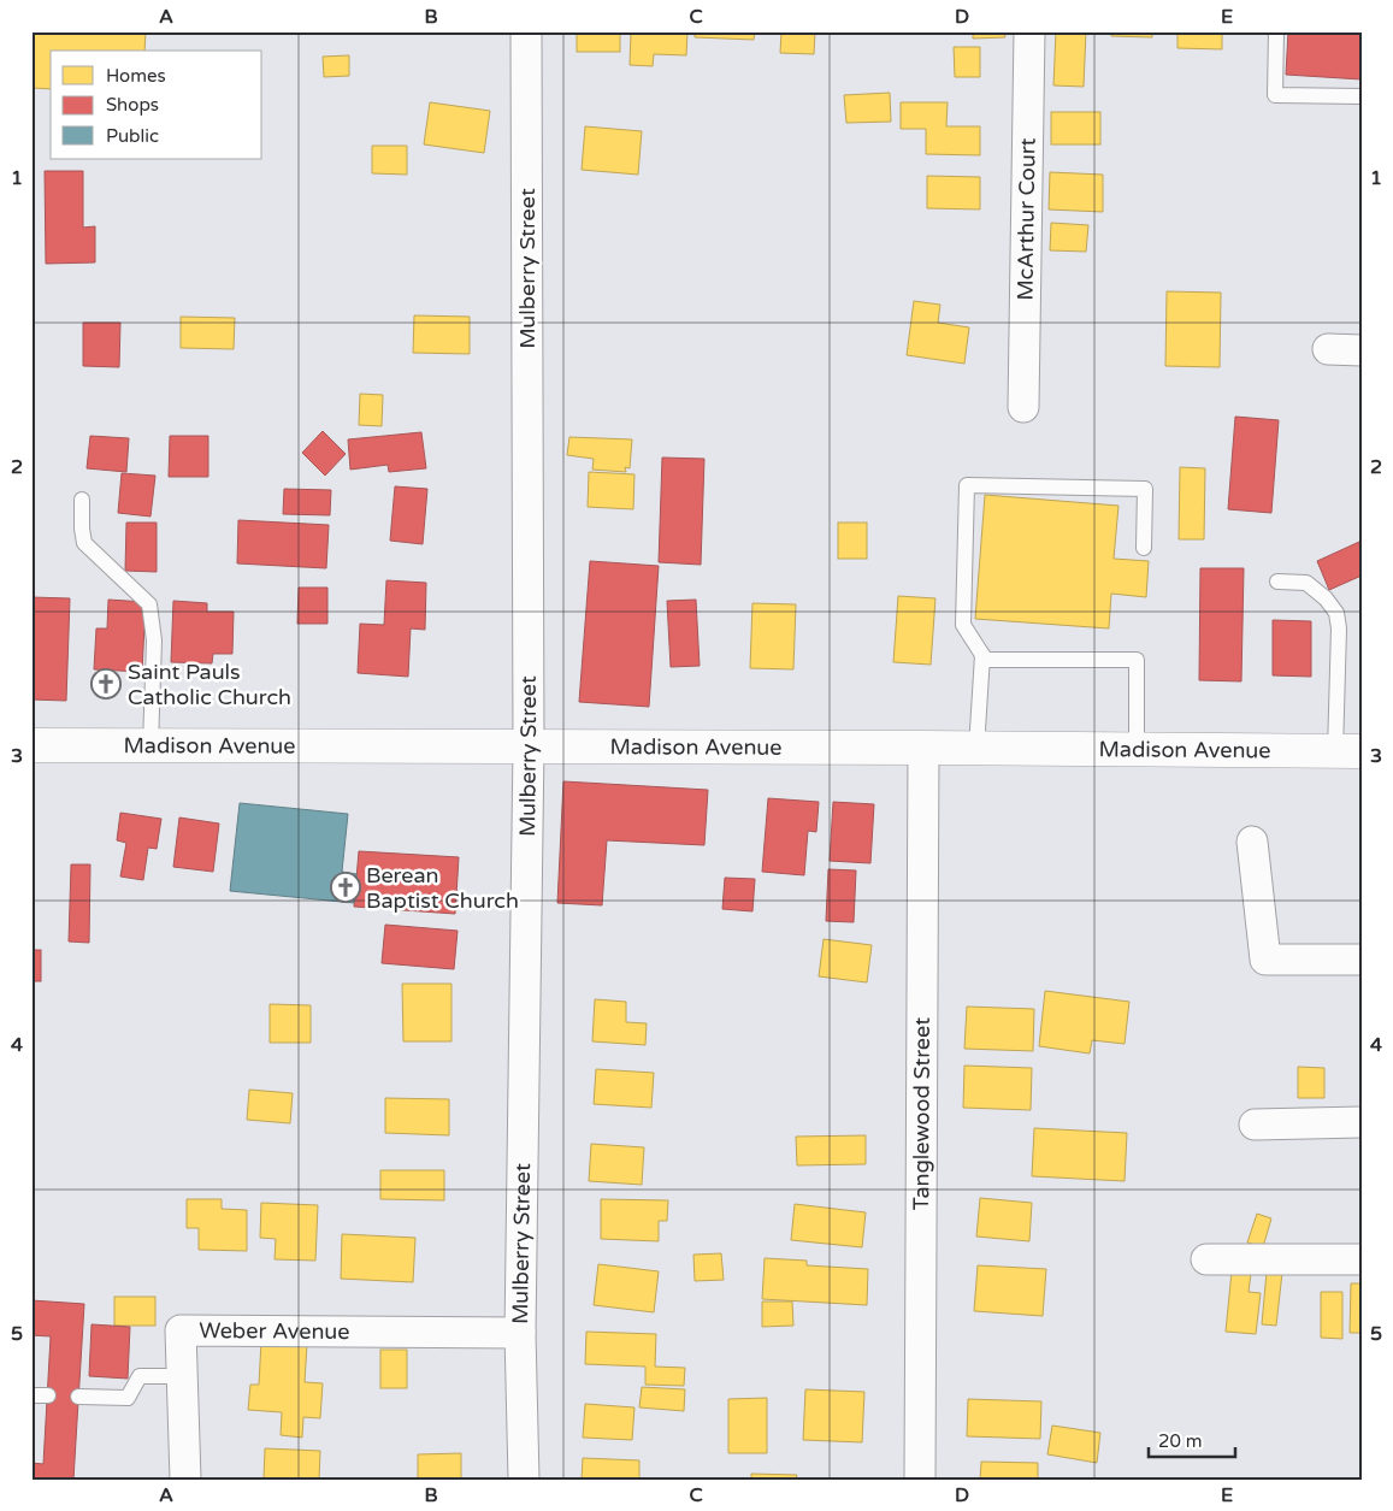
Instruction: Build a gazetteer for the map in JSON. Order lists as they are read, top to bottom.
{
  "streets": {
    "street": [
      "McArthur Court",
      "Mulberry Street",
      "Madison Avenue",
      "Tanglewood Street",
      "Weber Avenue"
    ]
  },
  "crossings": [
    ["Mulberry Street", "Madison Avenue"],
    ["Mulberry Street", "Weber Avenue"],
    ["Madison Avenue", "Tanglewood Street"]
  ],
  "places": {
    "church": ["Saint Pauls Catholic Church", "Berean Baptist Church"]
  },
  "legend": ["Homes", "Shops", "Public"],
  "scale_bar": "20 m",
  "grid": {
    "columns": [
      "A",
      "B",
      "C",
      "D",
      "E"
    ],
    "rows": [
      "1",
      "2",
      "3",
      "4",
      "5"
    ]
  }
}
